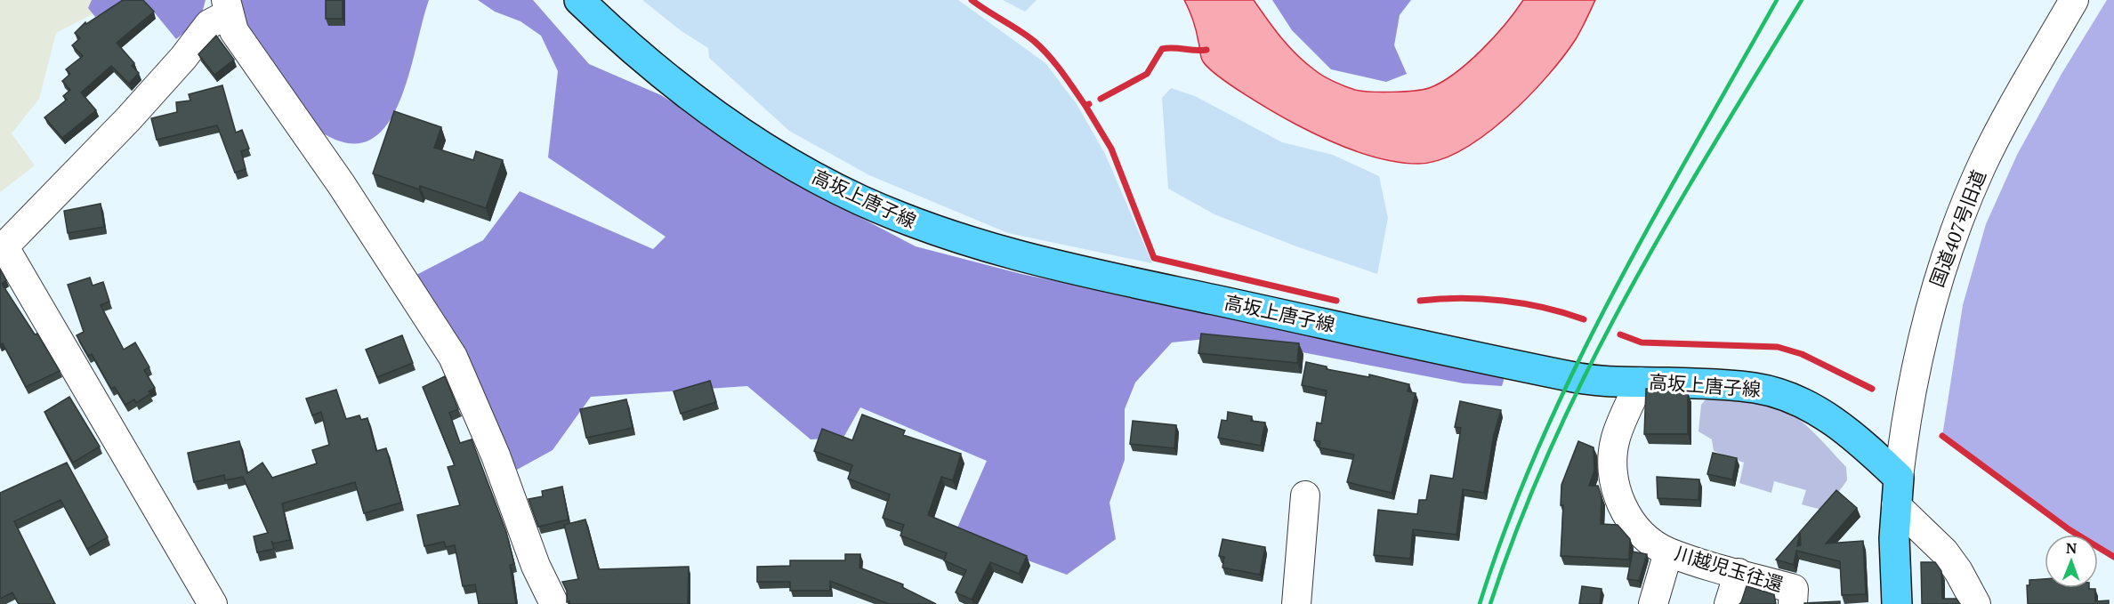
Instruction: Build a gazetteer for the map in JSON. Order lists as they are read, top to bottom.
{
  "streets": {
    "main road": ["高坂上唐子線"],
    "street": ["国道407号旧道", "川越児玉往還"]
  },
  "crossings": [
    ["高坂上唐子線", "国道407号旧道"],
    ["高坂上唐子線", "川越児玉往還"]
  ],
  "north": "top"
}
